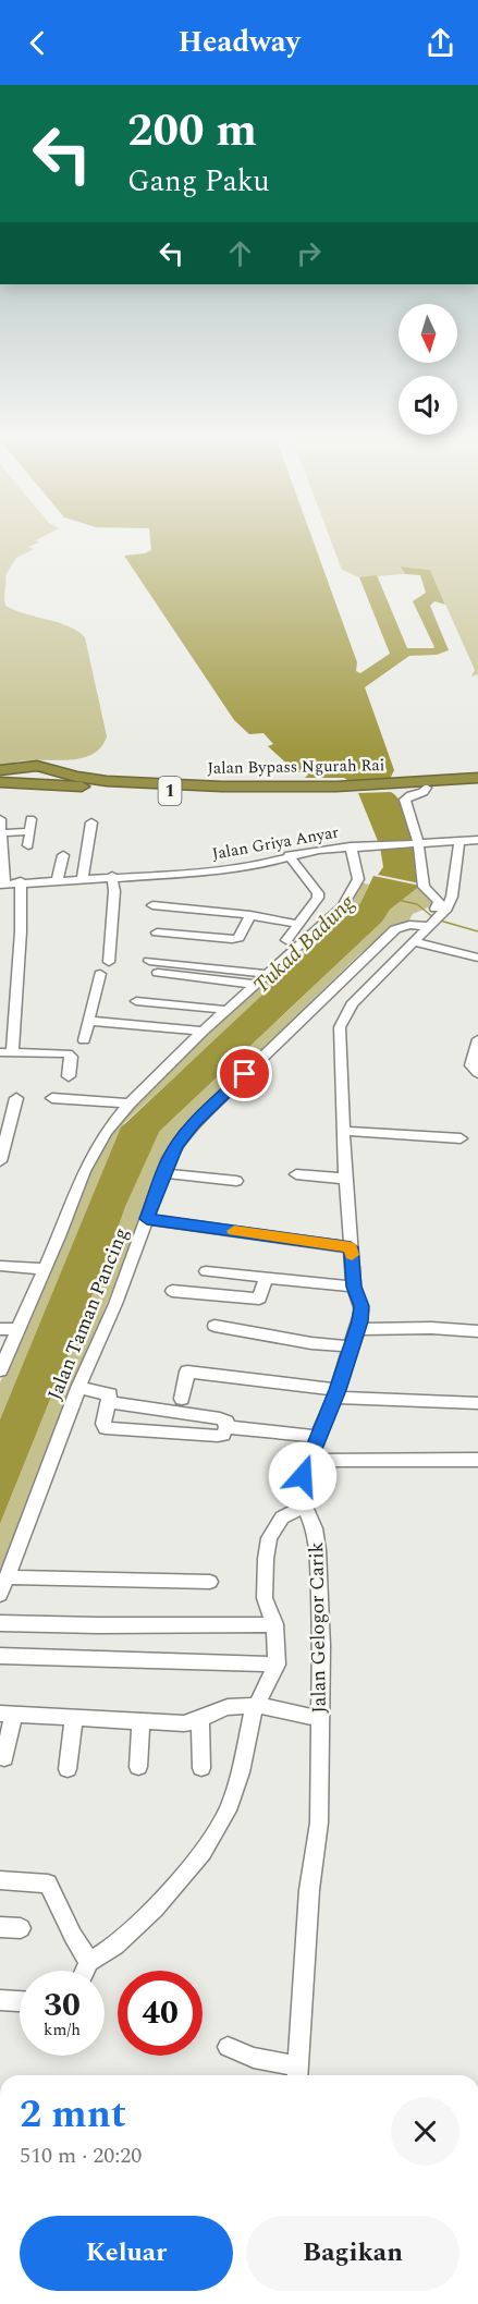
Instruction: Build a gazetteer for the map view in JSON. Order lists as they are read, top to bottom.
{
  "streets": {
    "highway": ["Jalan Bypass Ngurah Rai", "1"],
    "street": ["Jalan Griya Anyar", "Jalan Taman Pancing", "Jalan Gelogor Carik"]
  },
  "crossings": [
    ["Jalan Griya Anyar", "Jalan Gelogor Carik"],
    ["Jalan Taman Pancing", "Jalan Gelogor Carik"]
  ],
  "water": ["Tukad Badung"],
  "north": "bottom",
  "page": {
    "header": "Headway",
    "turn": ["200 m", "Gang Paku"],
    "speed": "30 km/h",
    "limit": "40",
    "heading": ["2 mnt", "510 m · 20:20"],
    "buttons": ["Keluar", "Bagikan"]
  }
}
